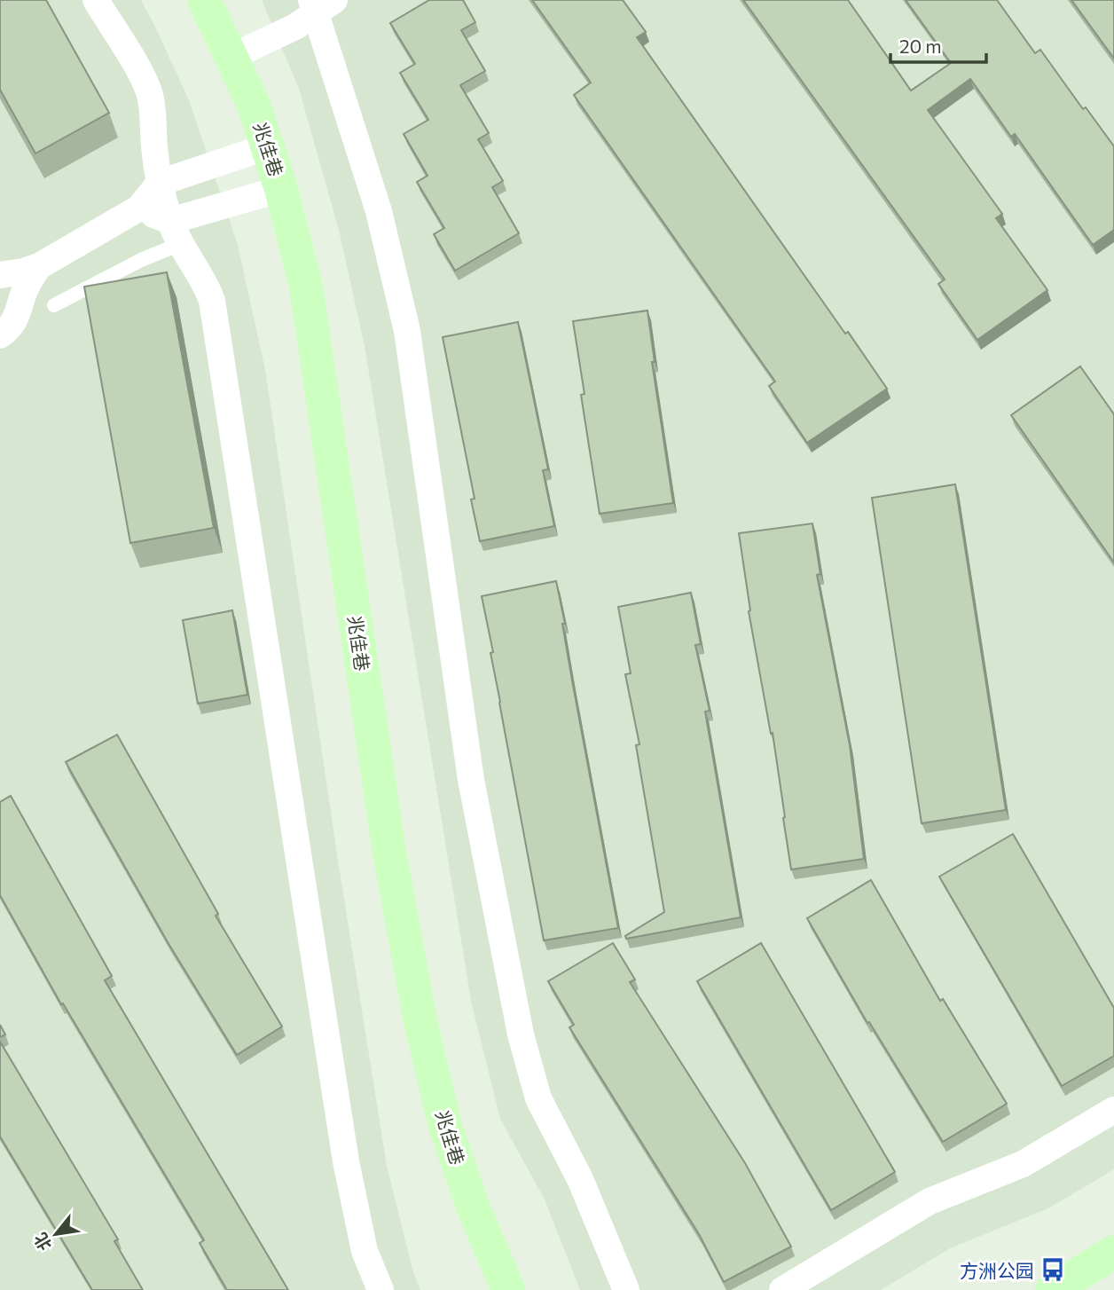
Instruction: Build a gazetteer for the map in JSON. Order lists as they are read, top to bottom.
{
  "streets": {
    "street": ["兆佳巷"]
  },
  "places": {
    "bus stop": ["方洲公园"]
  },
  "scale_bar": "20 m",
  "north": "bottom left"
}
